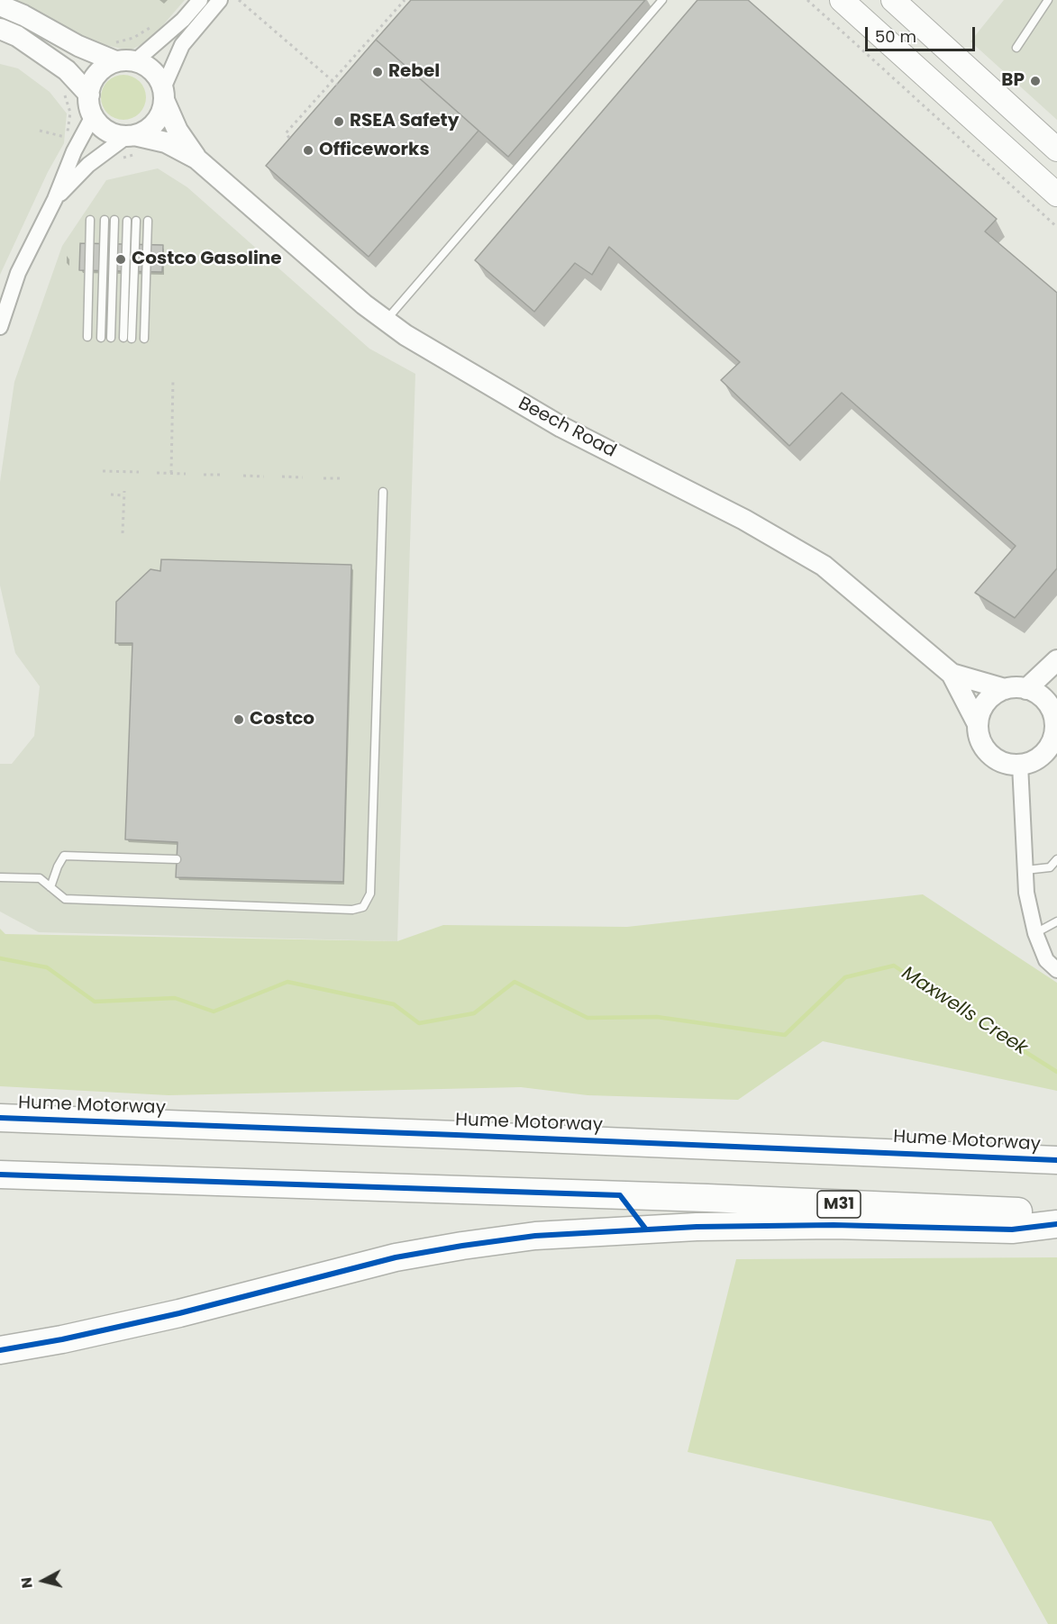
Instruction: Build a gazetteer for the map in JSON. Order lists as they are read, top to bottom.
{
  "streets": {
    "highway": ["Hume Motorway", "M31"],
    "main road": ["Beech Road"]
  },
  "water": ["Maxwells Creek"],
  "places": [
    "Rebel",
    "BP",
    "RSEA Safety",
    "Officeworks",
    "Costco Gasoline",
    "Costco"
  ],
  "scale_bar": "50 m",
  "north": "left"
}
